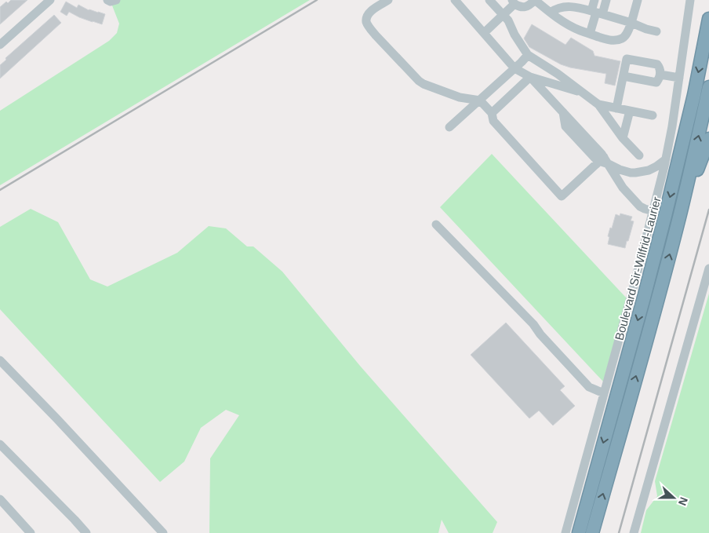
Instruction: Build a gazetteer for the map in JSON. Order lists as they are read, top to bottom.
{
  "streets": {
    "highway": ["Boulevard Sir-Wilfrid-Laurier"]
  },
  "north": "right"
}
